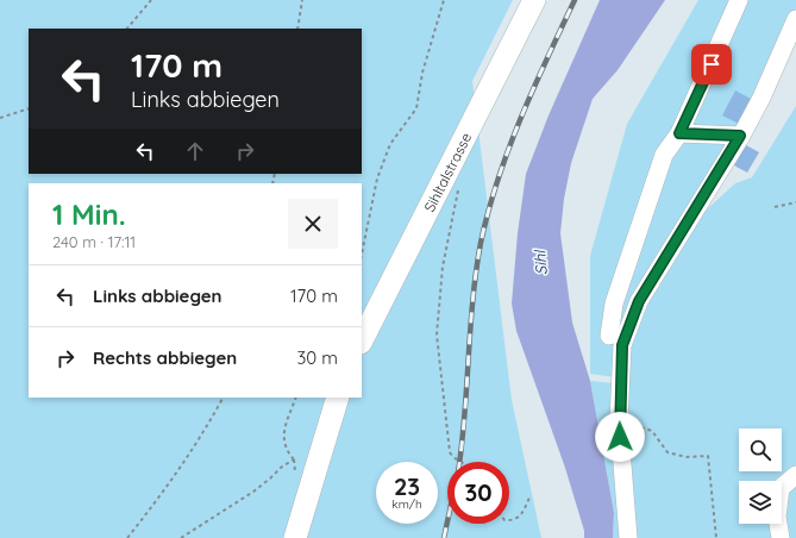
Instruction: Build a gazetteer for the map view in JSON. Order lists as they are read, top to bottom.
{
  "streets": {
    "main road": ["Sihltalstrasse"]
  },
  "water": ["Sihl"],
  "page": {
    "turn": ["170 m", "Links abbiegen"],
    "heading": ["1 Min.", "240 m · 17:11"],
    "list": [
      {
        "name": "Links abbiegen",
        "value": "170 m"
      },
      {
        "name": "Rechts abbiegen",
        "value": "30 m"
      }
    ],
    "speed": "23 km/h",
    "limit": "30"
  }
}
